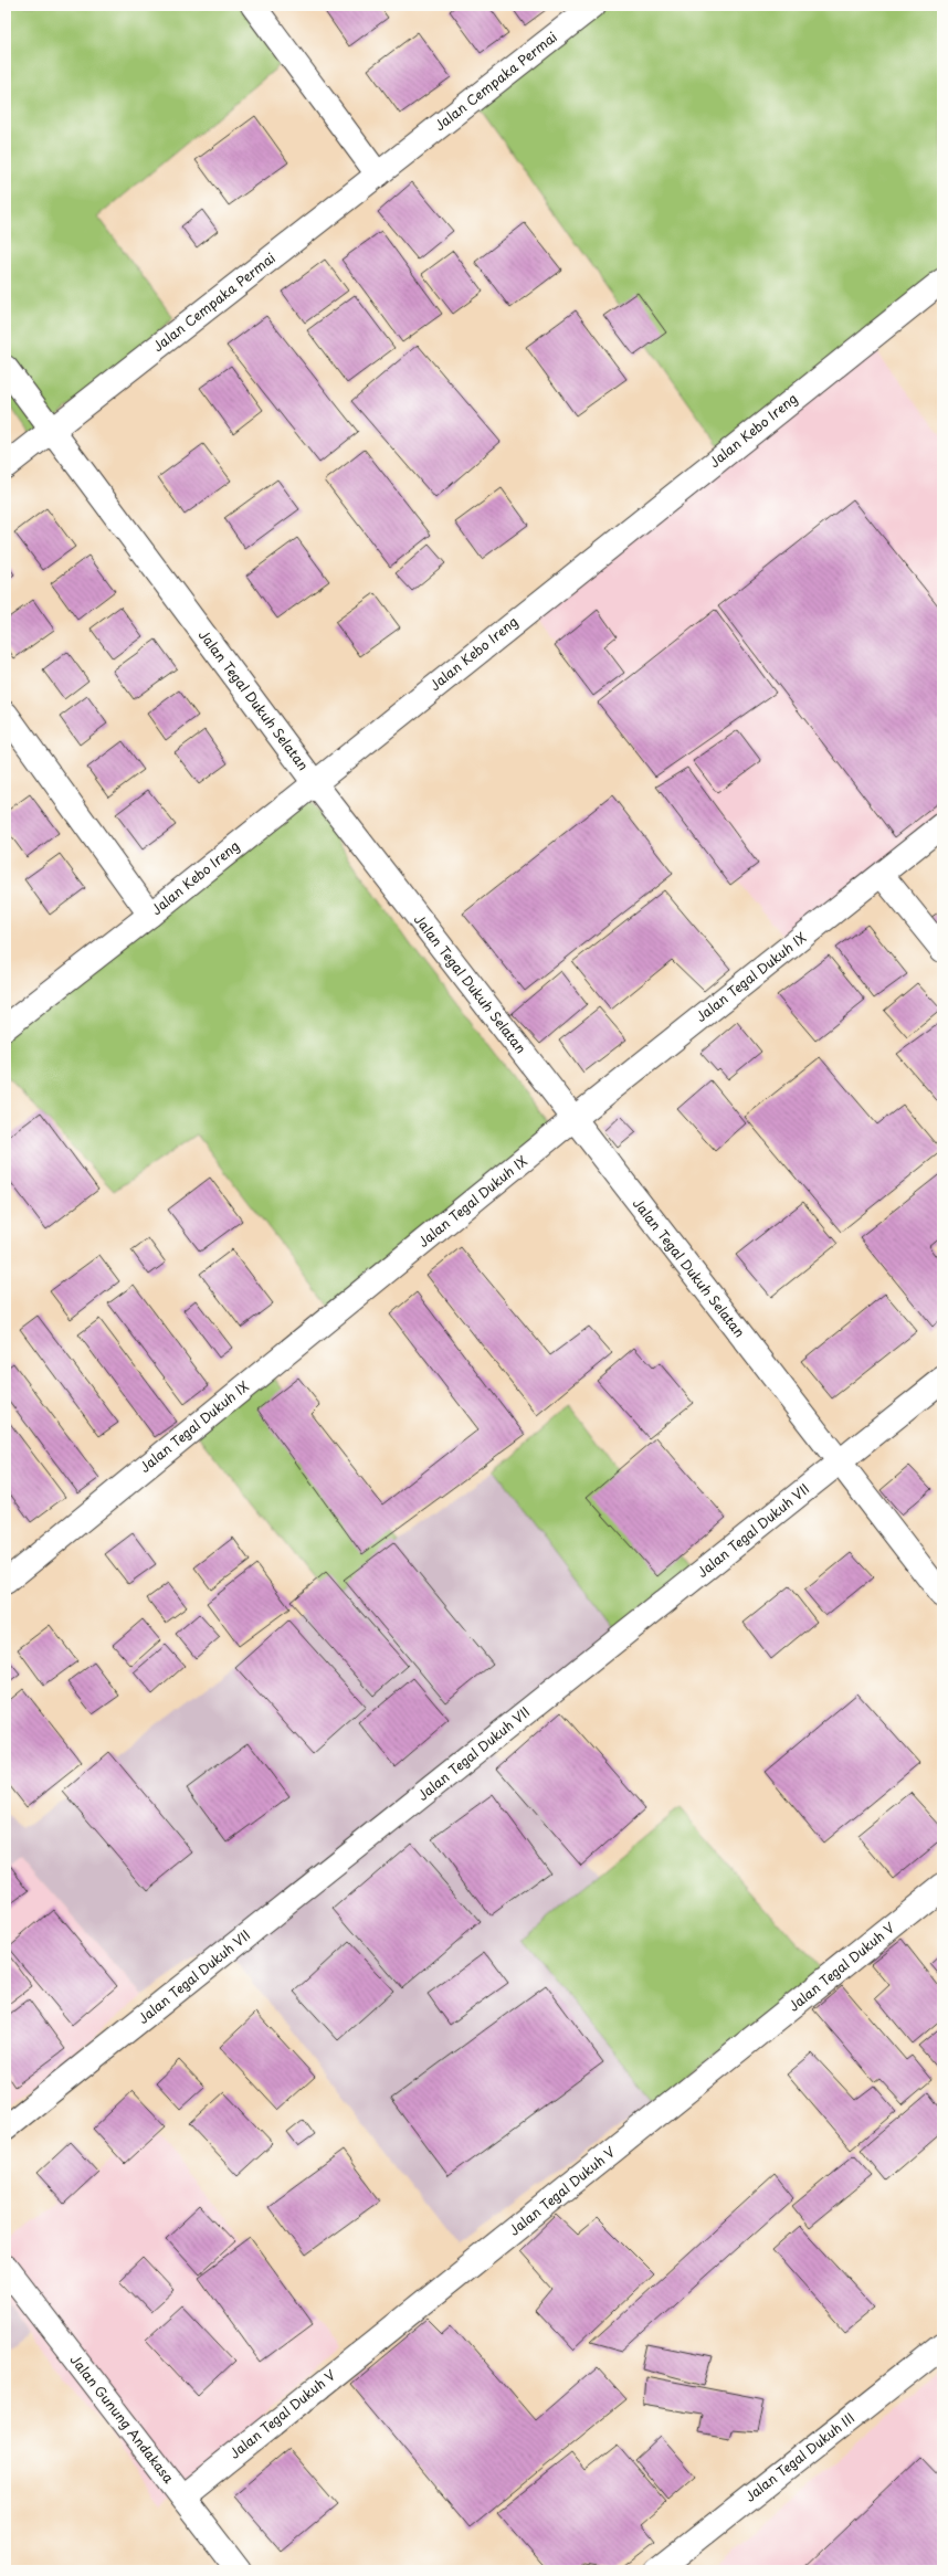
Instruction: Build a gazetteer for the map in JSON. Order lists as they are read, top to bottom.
{
  "streets": {
    "street": [
      "Jalan Cempaka Permai",
      "Jalan Kebo Ireng",
      "Jalan Tegal Dukuh Selatan",
      "Jalan Tegal Dukuh IX",
      "Jalan Tegal Dukuh VII",
      "Jalan Tegal Dukuh V",
      "Jalan Gunung Andakasa",
      "Jalan Tegal Dukuh III"
    ]
  },
  "crossings": [
    ["Jalan Cempaka Permai", "Jalan Tegal Dukuh Selatan"],
    ["Jalan Kebo Ireng", "Jalan Tegal Dukuh Selatan"],
    ["Jalan Tegal Dukuh Selatan", "Jalan Tegal Dukuh IX"],
    ["Jalan Tegal Dukuh Selatan", "Jalan Tegal Dukuh VII"],
    ["Jalan Tegal Dukuh V", "Jalan Gunung Andakasa"]
  ]
}
